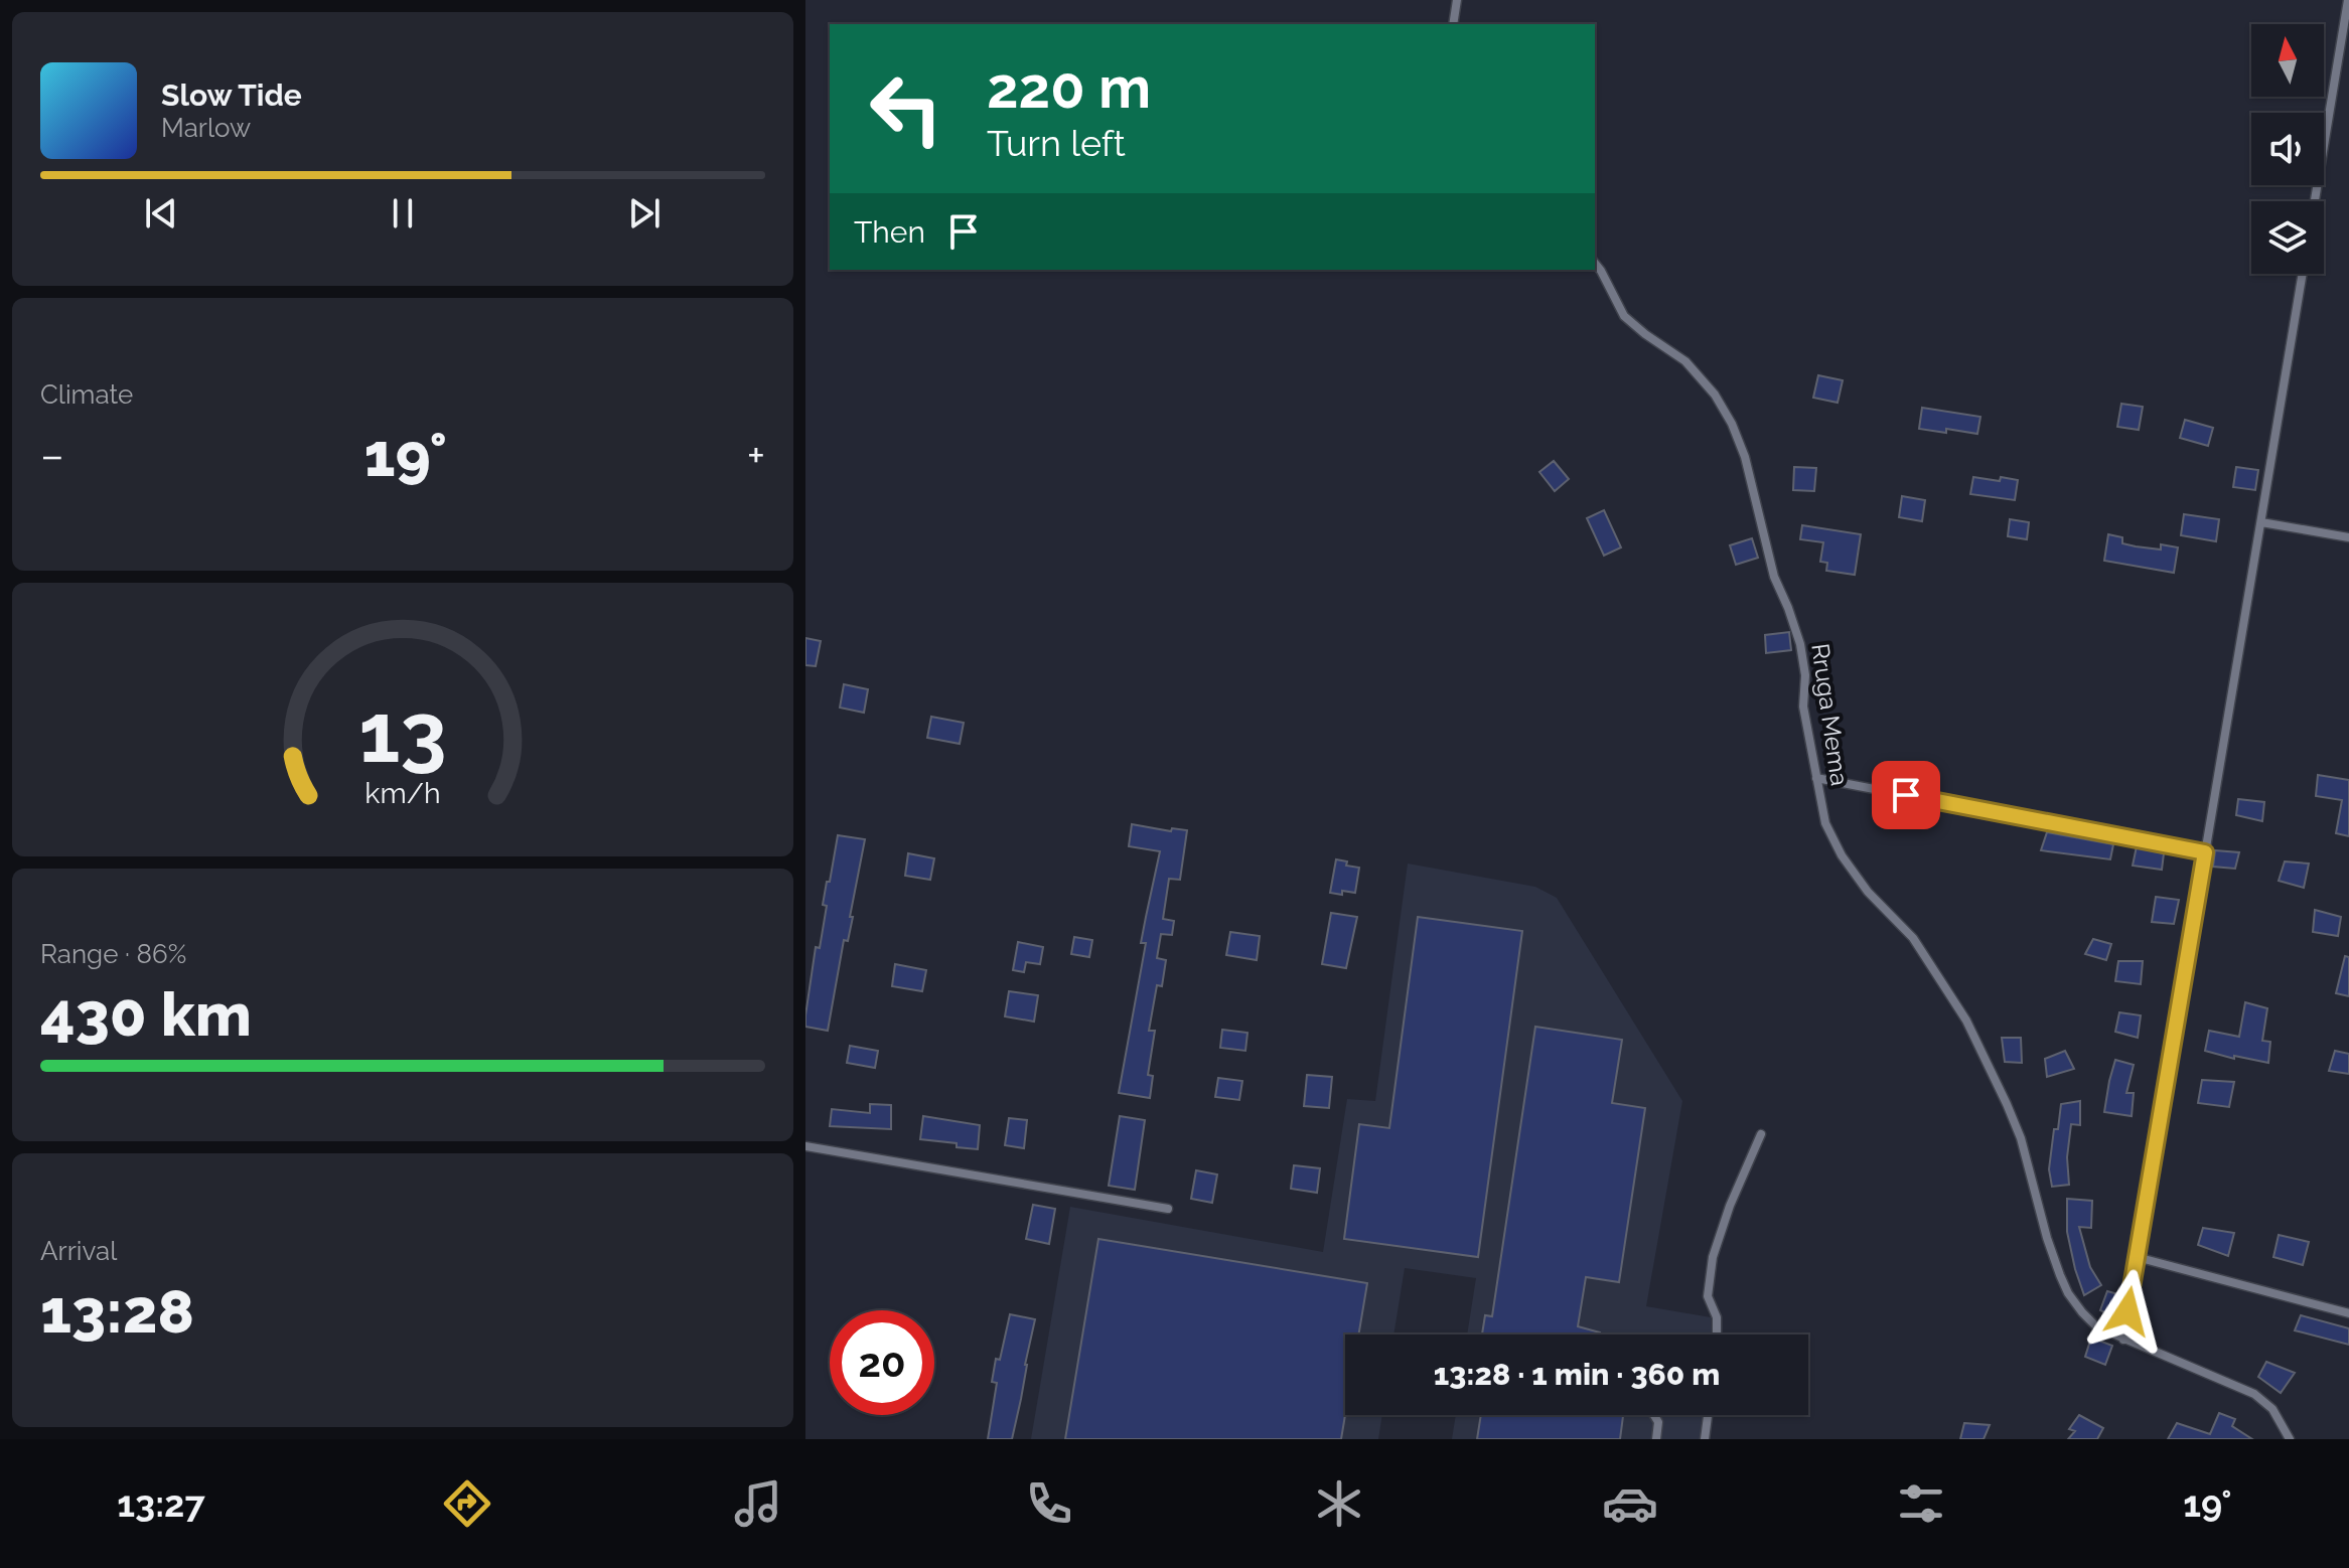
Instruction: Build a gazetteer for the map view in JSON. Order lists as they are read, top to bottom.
{
  "streets": {
    "lane": ["Rruga Mema"]
  },
  "north": "top",
  "page": {
    "turn": ["220 m", "Turn left"],
    "song": ["Slow Tide", "Marlow"],
    "then": "Then",
    "tile": [
      "Climate",
      ["Range · 86%", "430 km"],
      ["Arrival", "13:28"]
    ],
    "heat": ["−", "19°", "+"],
    "limit": "20",
    "trip": "13:28 · 1 min · 360 m",
    "tabs": ["13:27", "19°"],
    "gauge": ["13", "km/h"]
  }
}
